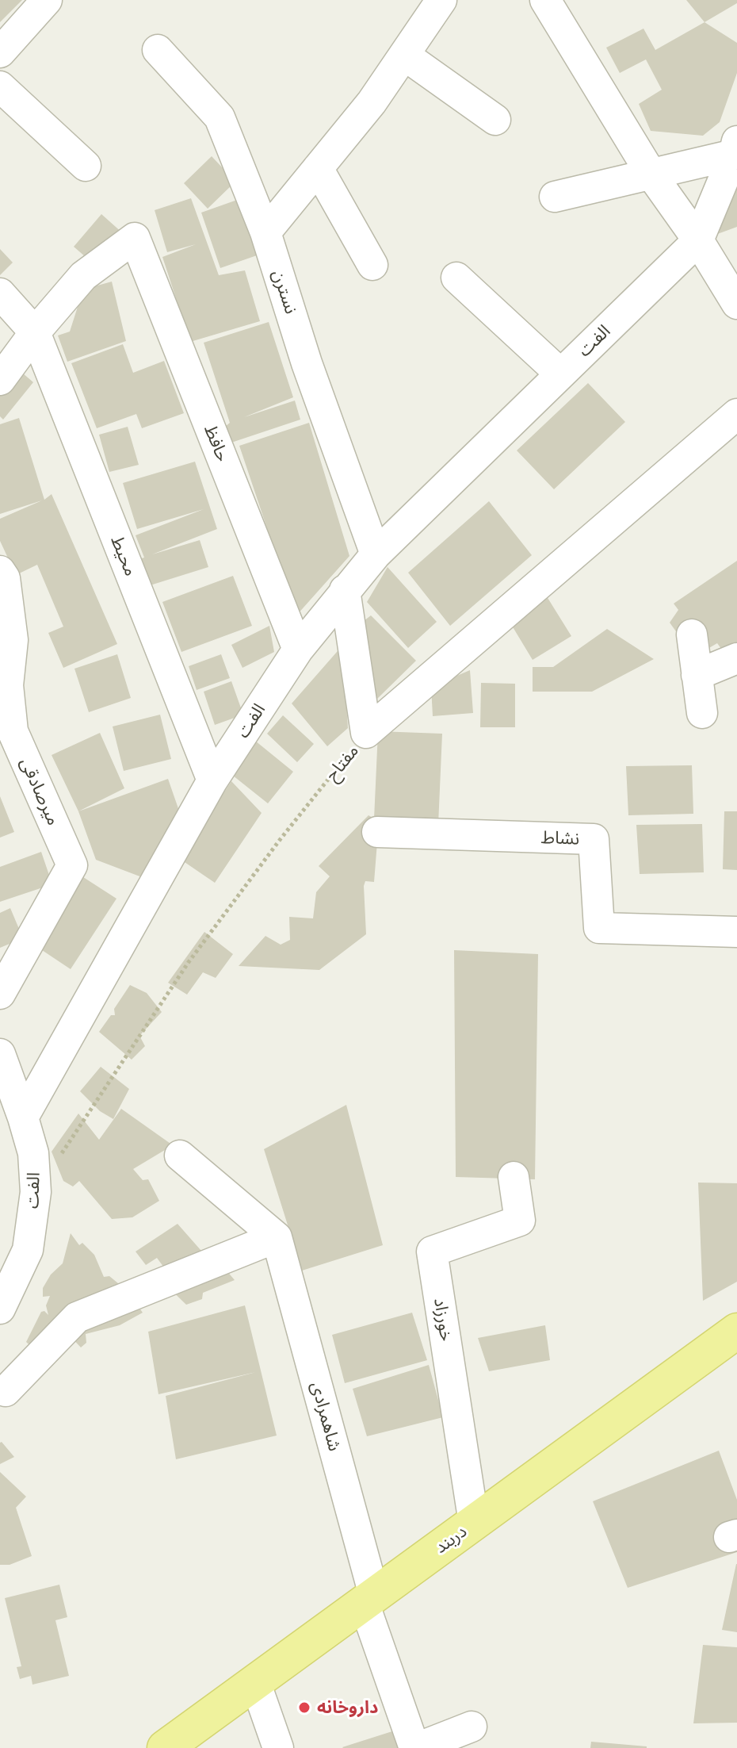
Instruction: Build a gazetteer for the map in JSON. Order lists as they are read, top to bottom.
{
  "streets": {
    "main road": ["دربند"],
    "street": [
      "نسترن",
      "الفت",
      "حافظ",
      "محیط",
      "مفتاح",
      "میرصادقی",
      "نشاط",
      "خورزاد",
      "شاهمرادی"
    ]
  },
  "crossings": [
    ["نسترن", "الفت"],
    ["الفت", "حافظ"],
    ["الفت", "محیط"],
    ["الفت", "مفتاح"],
    ["حافظ", "محیط"],
    ["خورزاد", "دربند"],
    ["شاهمرادی", "دربند"]
  ],
  "places": ["داروخانه"]
}
